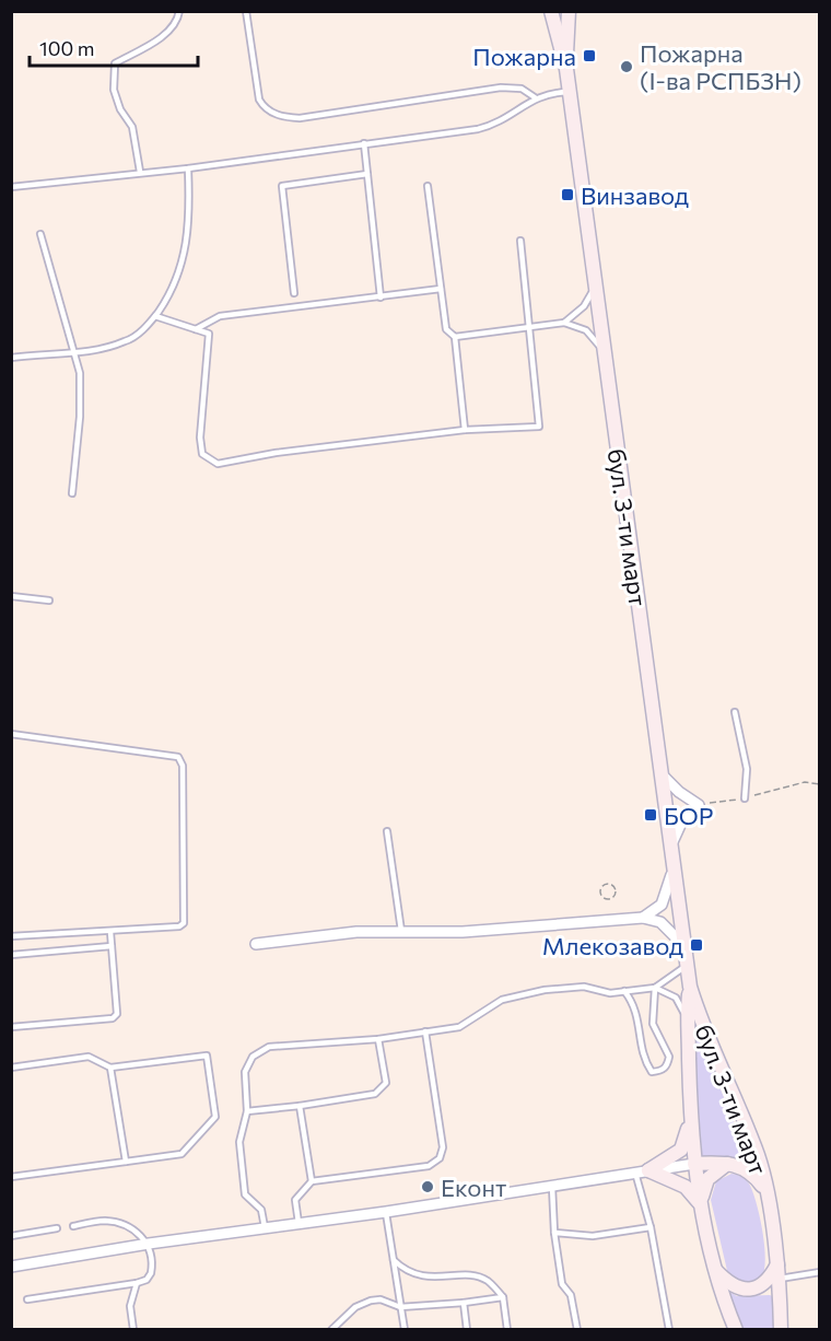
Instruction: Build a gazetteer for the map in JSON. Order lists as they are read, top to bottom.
{
  "streets": {
    "main road": ["бул. 3-ти март"]
  },
  "places": {
    "transit": [
      "Пожарна",
      "Винзавод",
      "БОР",
      "Млекозавод"
    ],
    "other": ["Пожарна (I-ва РСПБЗН)", "Еконт"]
  },
  "scale_bar": "100 m"
}
